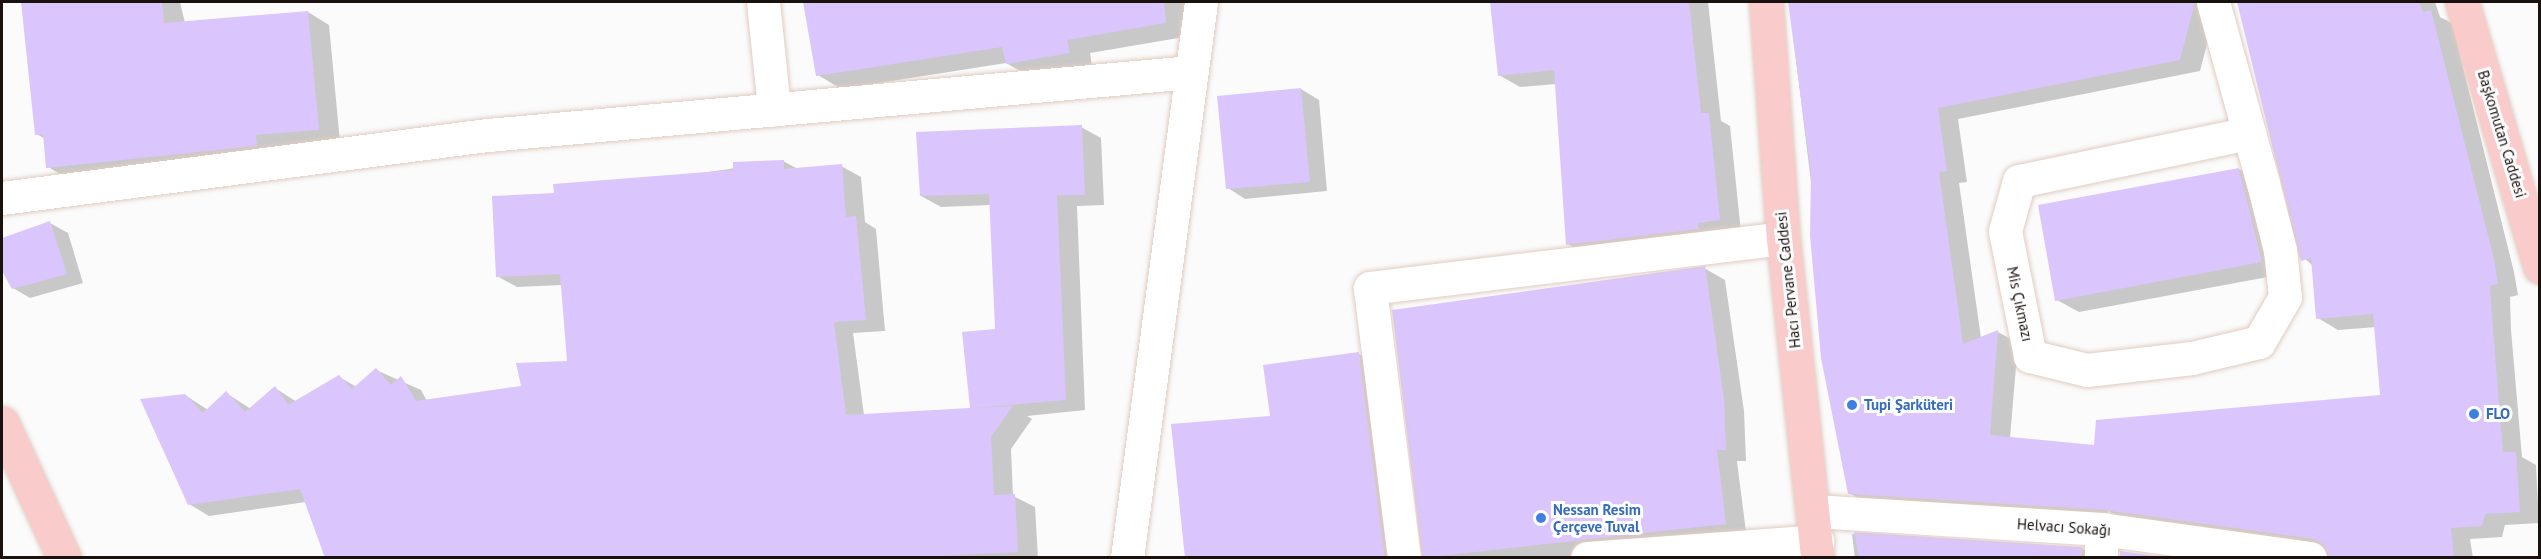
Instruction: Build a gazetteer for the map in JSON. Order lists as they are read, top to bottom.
{
  "streets": {
    "main road": ["Başkomutan Caddesi", "Hacı Pervane Caddesi"],
    "street": ["Mis Çıkmazı", "Helvacı Sokağı"]
  },
  "crossings": [
    ["Hacı Pervane Caddesi", "Helvacı Sokağı"]
  ],
  "places": ["Tupi Şarküteri", "FLO", "Nessan Resim Çerçeve Tuval"]
}
